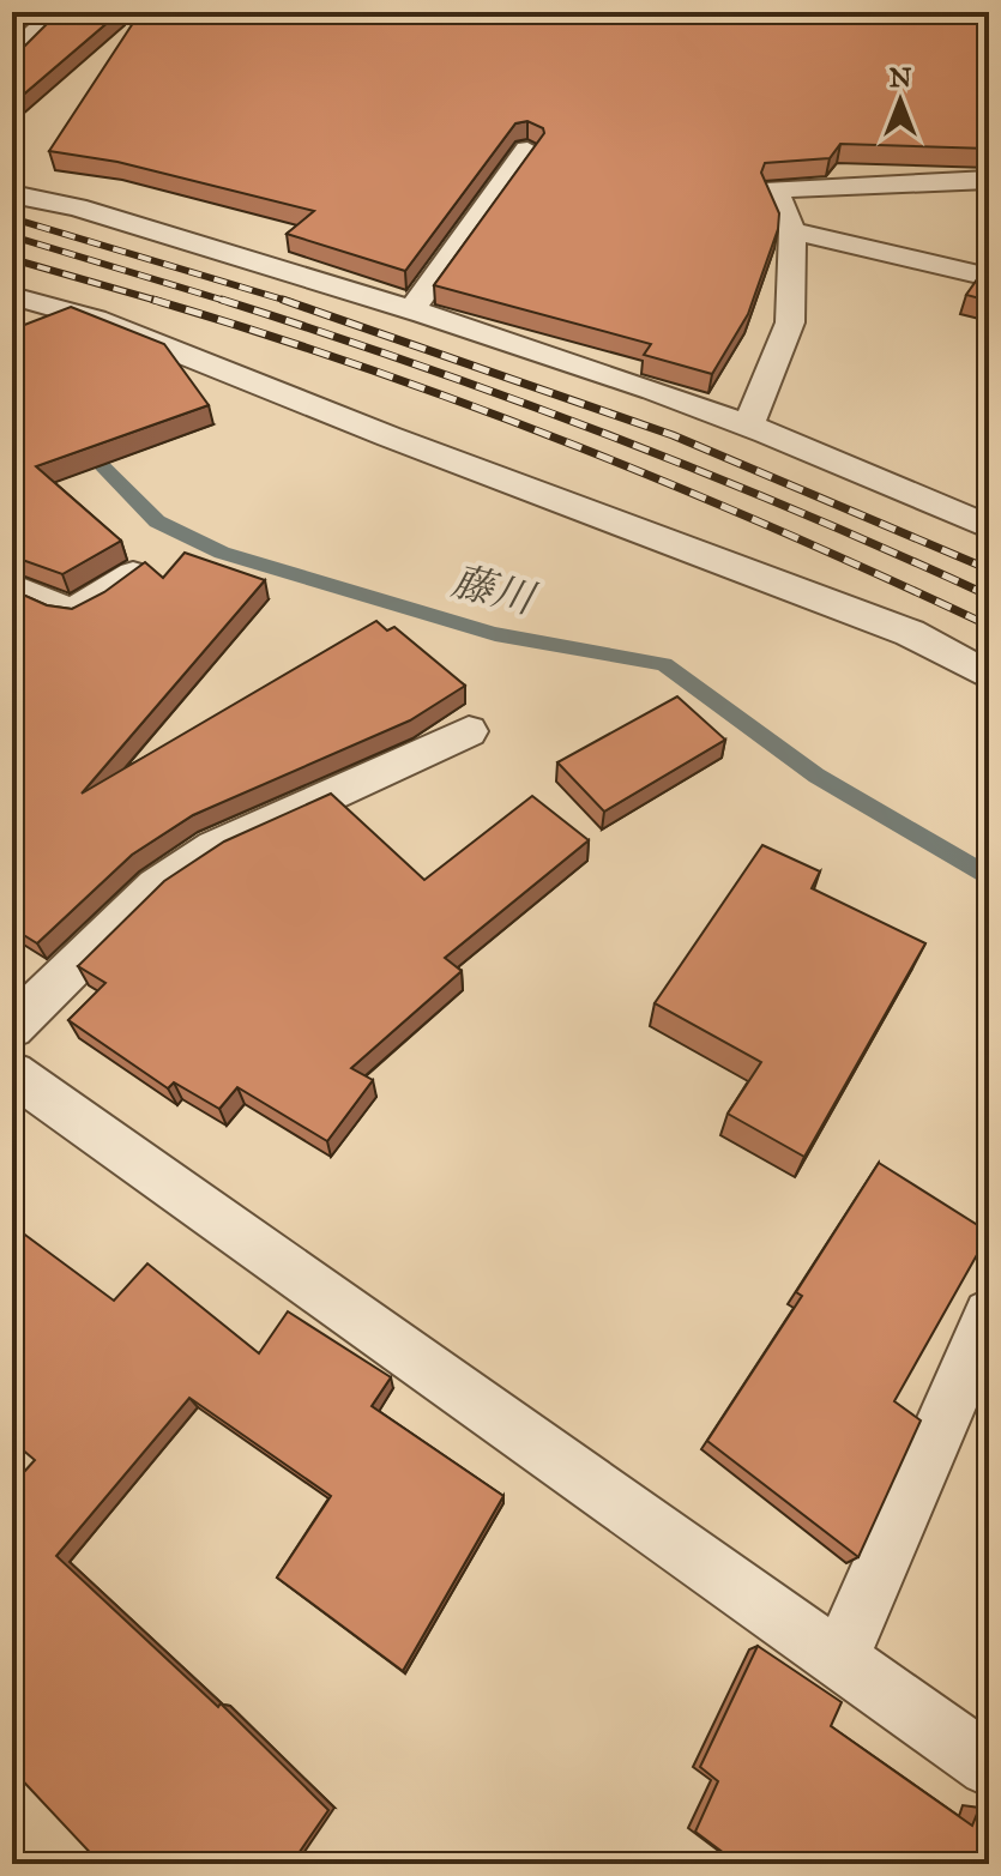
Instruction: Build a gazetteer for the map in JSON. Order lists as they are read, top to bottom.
{
  "water": ["藤川"],
  "north": "top"
}
